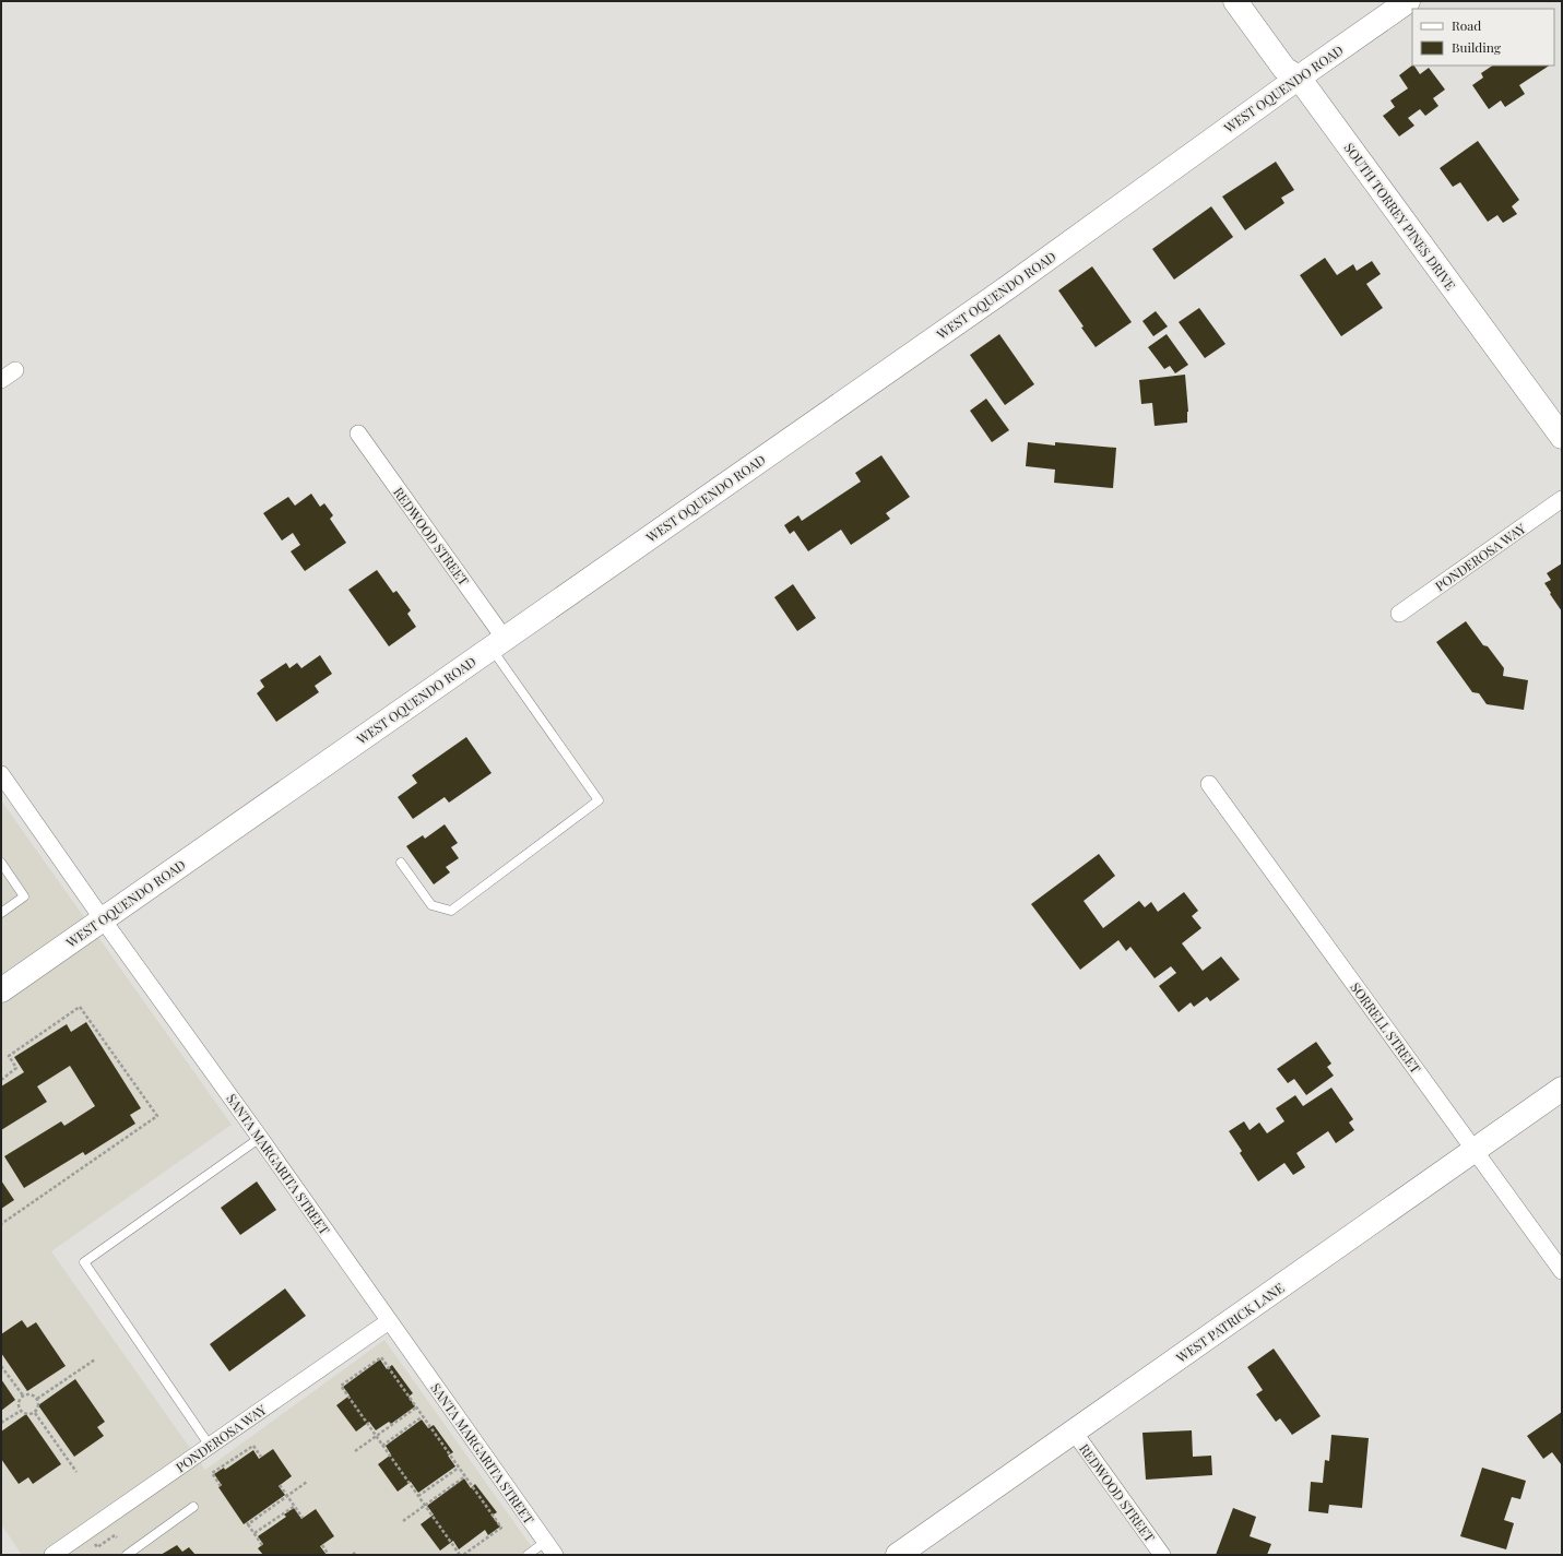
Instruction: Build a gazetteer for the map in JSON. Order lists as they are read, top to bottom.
{
  "streets": {
    "street": [
      "WEST OQUENDO ROAD",
      "SOUTH TORREY PINES DRIVE",
      "REDWOOD STREET",
      "PONDEROSA WAY",
      "SORRELL STREET",
      "SANTA MARGARITA STREET",
      "WEST PATRICK LANE"
    ]
  },
  "crossings": [
    ["WEST OQUENDO ROAD", "SOUTH TORREY PINES DRIVE"],
    ["WEST OQUENDO ROAD", "REDWOOD STREET"],
    ["WEST OQUENDO ROAD", "SANTA MARGARITA STREET"],
    ["REDWOOD STREET", "WEST PATRICK LANE"],
    ["PONDEROSA WAY", "SANTA MARGARITA STREET"],
    ["SORRELL STREET", "WEST PATRICK LANE"]
  ],
  "legend": ["Road", "Building"]
}
